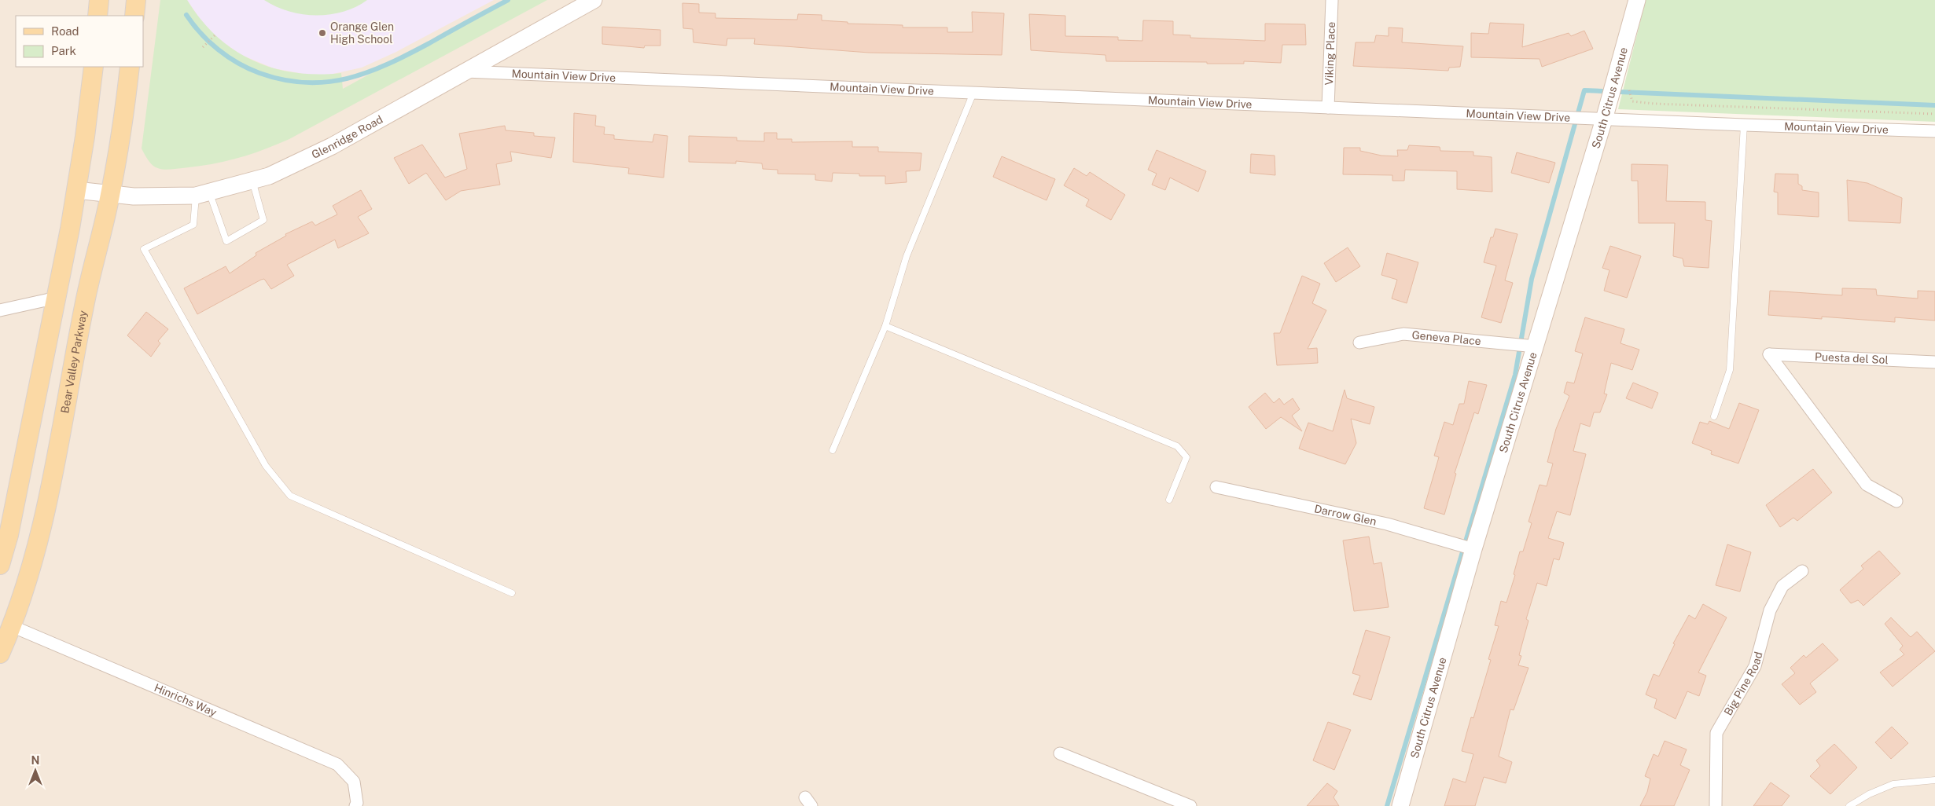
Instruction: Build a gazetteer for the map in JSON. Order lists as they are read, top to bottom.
{
  "streets": {
    "main road": ["Bear Valley Parkway"],
    "street": [
      "Viking Place",
      "Mountain View Drive",
      "South Citrus Avenue",
      "Glenridge Road",
      "Geneva Place",
      "Puesta del Sol",
      "Darrow Glen",
      "Big Pine Road",
      "Hinrichs Way"
    ]
  },
  "crossings": [
    ["Viking Place", "Mountain View Drive"],
    ["Mountain View Drive", "South Citrus Avenue"],
    ["Mountain View Drive", "Glenridge Road"],
    ["South Citrus Avenue", "Geneva Place"],
    ["South Citrus Avenue", "Darrow Glen"],
    ["Glenridge Road", "Bear Valley Parkway"],
    ["Bear Valley Parkway", "Hinrichs Way"]
  ],
  "places": ["Orange Glen High School"],
  "legend": ["Road", "Park"],
  "north": "top"
}
